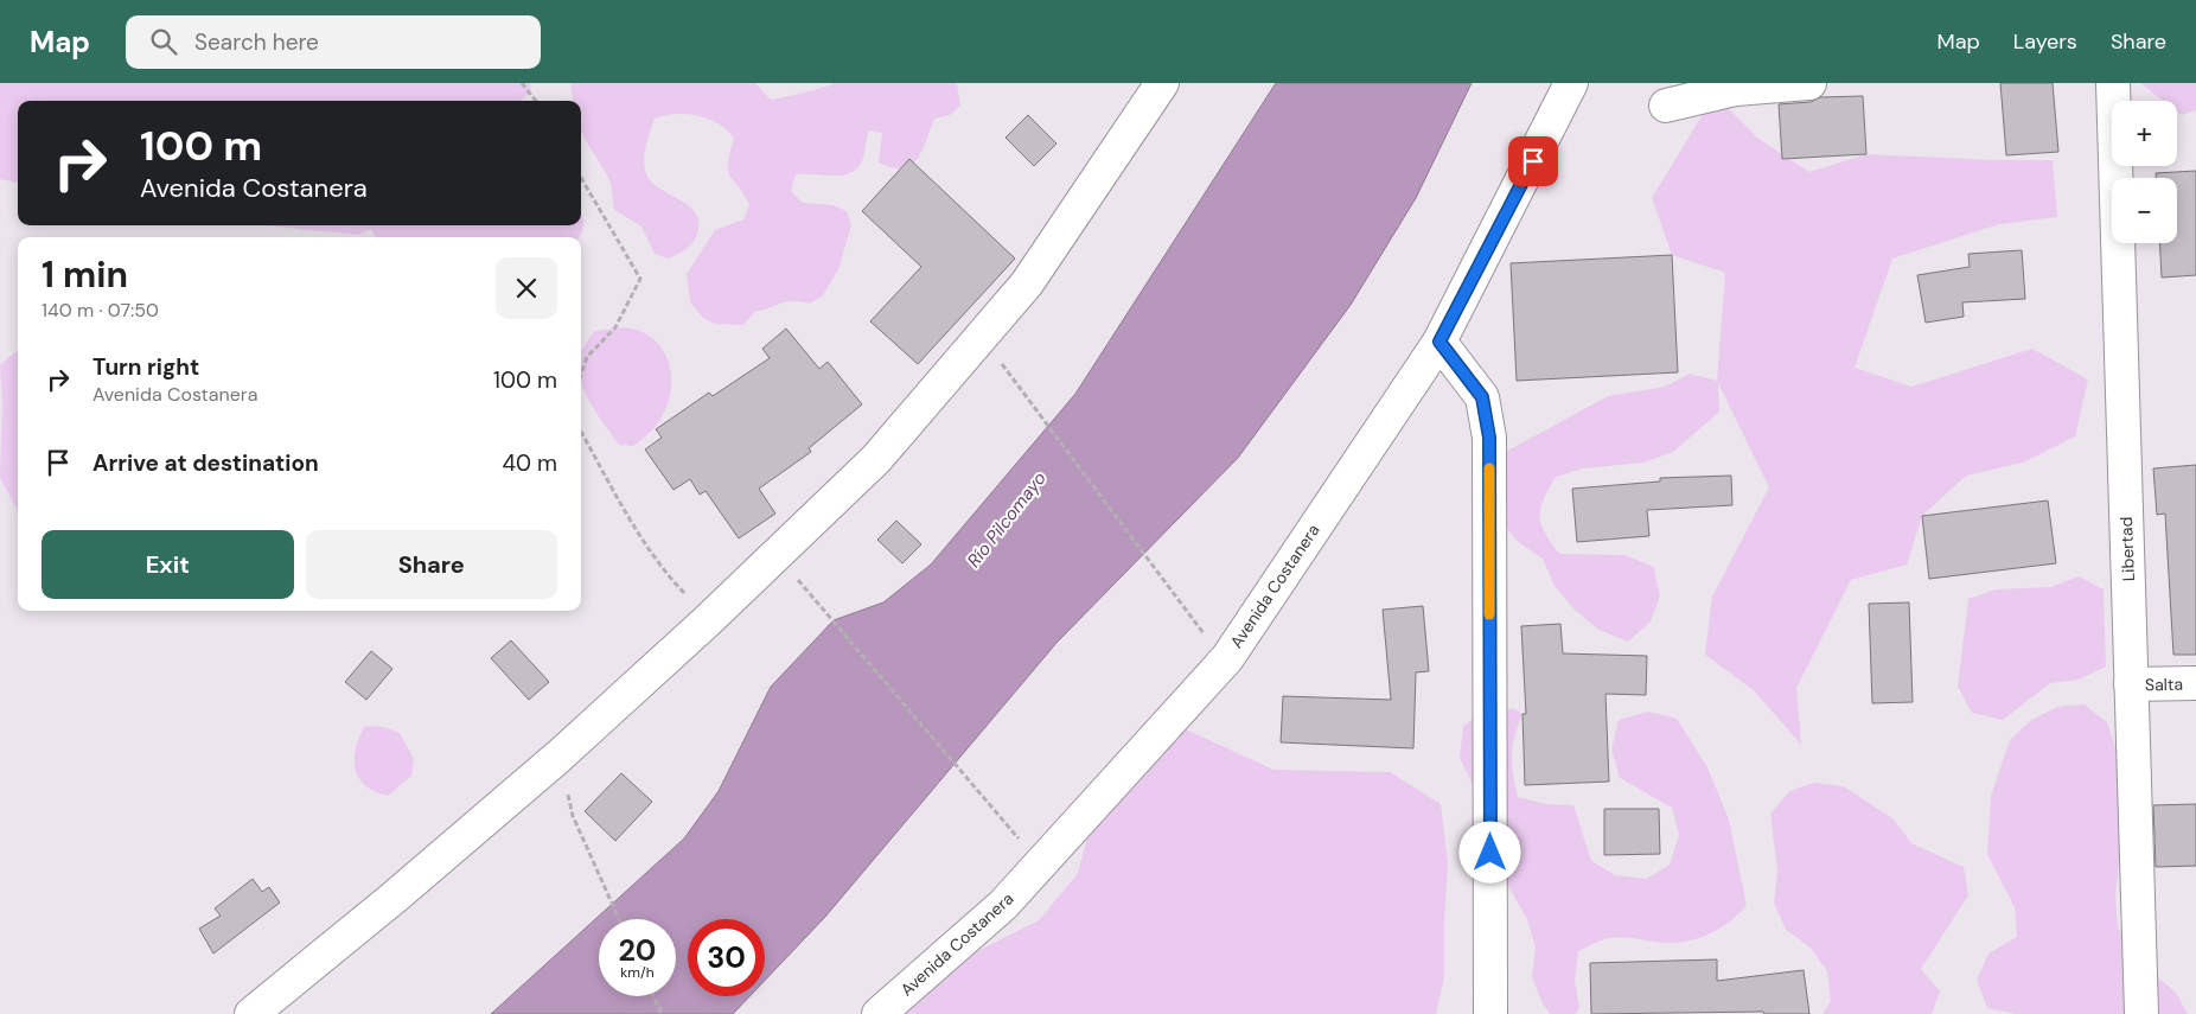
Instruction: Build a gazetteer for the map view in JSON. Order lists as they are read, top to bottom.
{
  "streets": {
    "street": ["Libertad", "Avenida Costanera", "Salta"]
  },
  "crossings": [
    ["Libertad", "Salta"]
  ],
  "water": ["Río Pilcomayo"],
  "page": {
    "header": "Map",
    "search": "Search here",
    "nav": ["Map", "Layers", "Share"],
    "map_buttons": ["+", "−"],
    "turn": ["100 m", "Avenida Costanera"],
    "heading": ["1 min", "140 m · 07:50"],
    "list": [
      {
        "name": "Turn right",
        "note": "Avenida Costanera",
        "value": "100 m"
      },
      {
        "name": "Arrive at destination",
        "value": "40 m"
      }
    ],
    "buttons": ["Exit", "Share"],
    "speed": "20 km/h",
    "limit": "30"
  }
}
